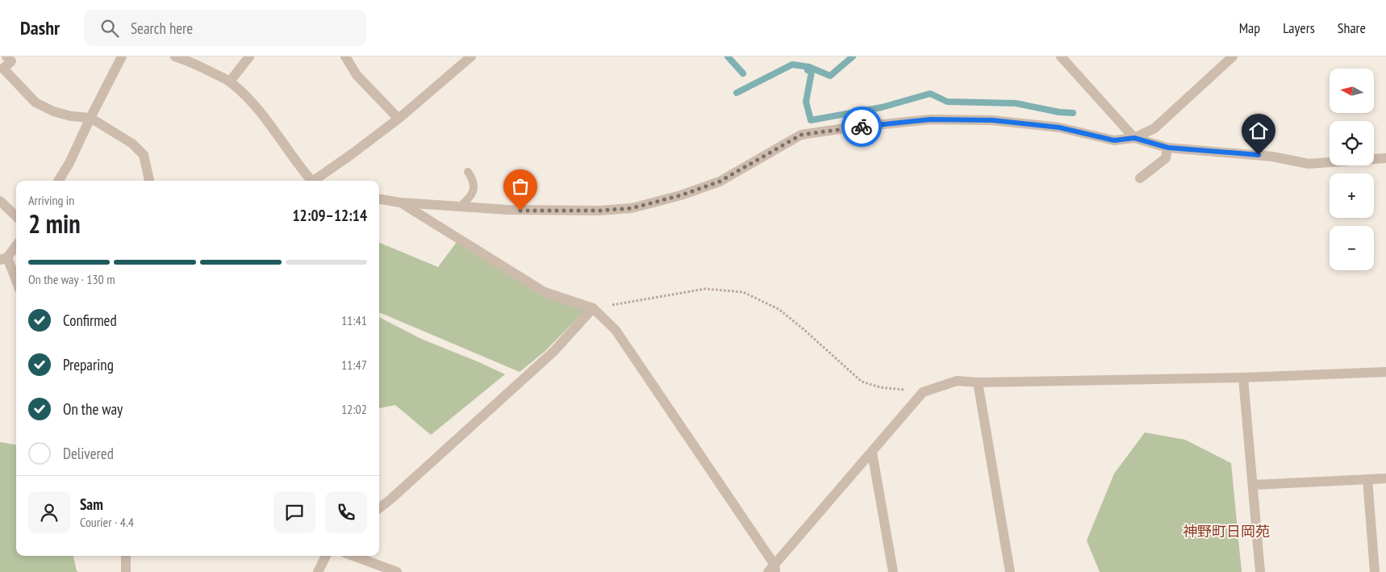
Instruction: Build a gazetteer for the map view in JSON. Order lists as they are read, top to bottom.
{
  "districts": ["神野町日岡苑"],
  "north": "left",
  "page": {
    "header": "Dashr",
    "search": "Search here",
    "nav": ["Map", "Layers", "Share"],
    "map_buttons": ["+", "−"],
    "heading": ["2 min", "Arriving in", "12:09–12:14"],
    "panel": ["Sam", "Courier · 4.4"],
    "bar": "On the way · 130 m",
    "list": [
      ["Confirmed", "11:41"],
      ["Preparing", "11:47"],
      ["On the way", "12:02"],
      "Delivered"
    ]
  }
}
